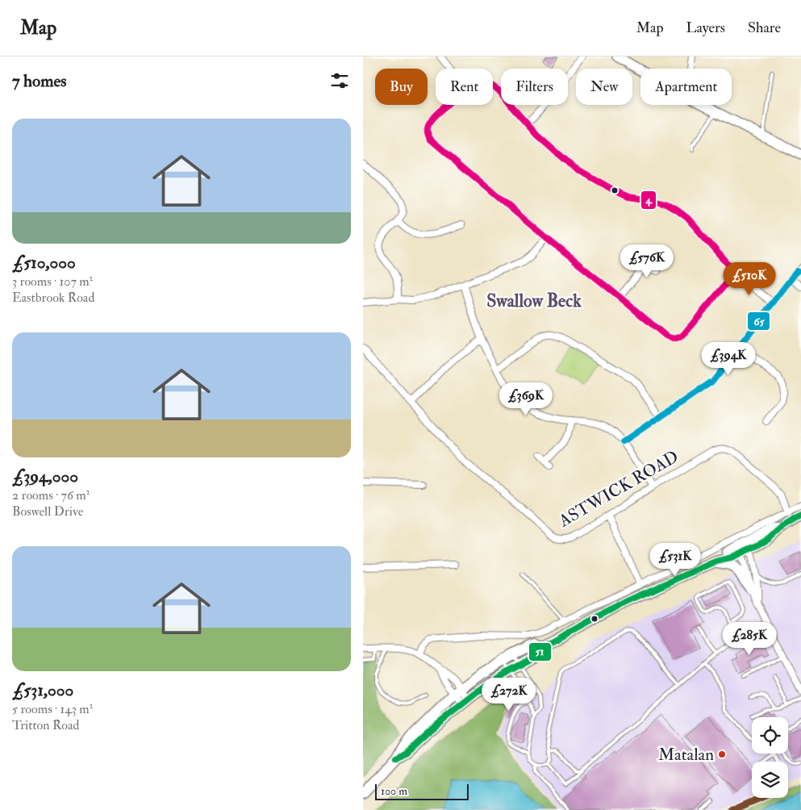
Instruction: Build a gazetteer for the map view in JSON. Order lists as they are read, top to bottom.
{
  "streets": {
    "street": ["ASTWICK ROAD"]
  },
  "districts": ["Swallow Beck"],
  "places": ["Matalan"],
  "lines": ["transit line 4", "transit line 65", "transit line 51"],
  "scale_bar": "100 m",
  "page": {
    "header": "Map",
    "nav": ["Map", "Layers", "Share"],
    "heading": "7 homes",
    "chip": [
      "Buy",
      "Rent",
      "Filters",
      "New",
      "Apartment"
    ],
    "list": [
      {
        "name": "£510,000",
        "note": "3 rooms · 107 m² · Eastbrook Road"
      },
      {
        "name": "£394,000",
        "note": "2 rooms · 76 m² · Boswell Drive"
      },
      {
        "name": "£531,000",
        "note": "5 rooms · 143 m² · Tritton Road"
      }
    ],
    "price": [
      "£576K",
      "£510K",
      "£394K",
      "£369K",
      "£531K",
      "£285K",
      "£272K"
    ],
    "scale": "100 m"
  }
}
